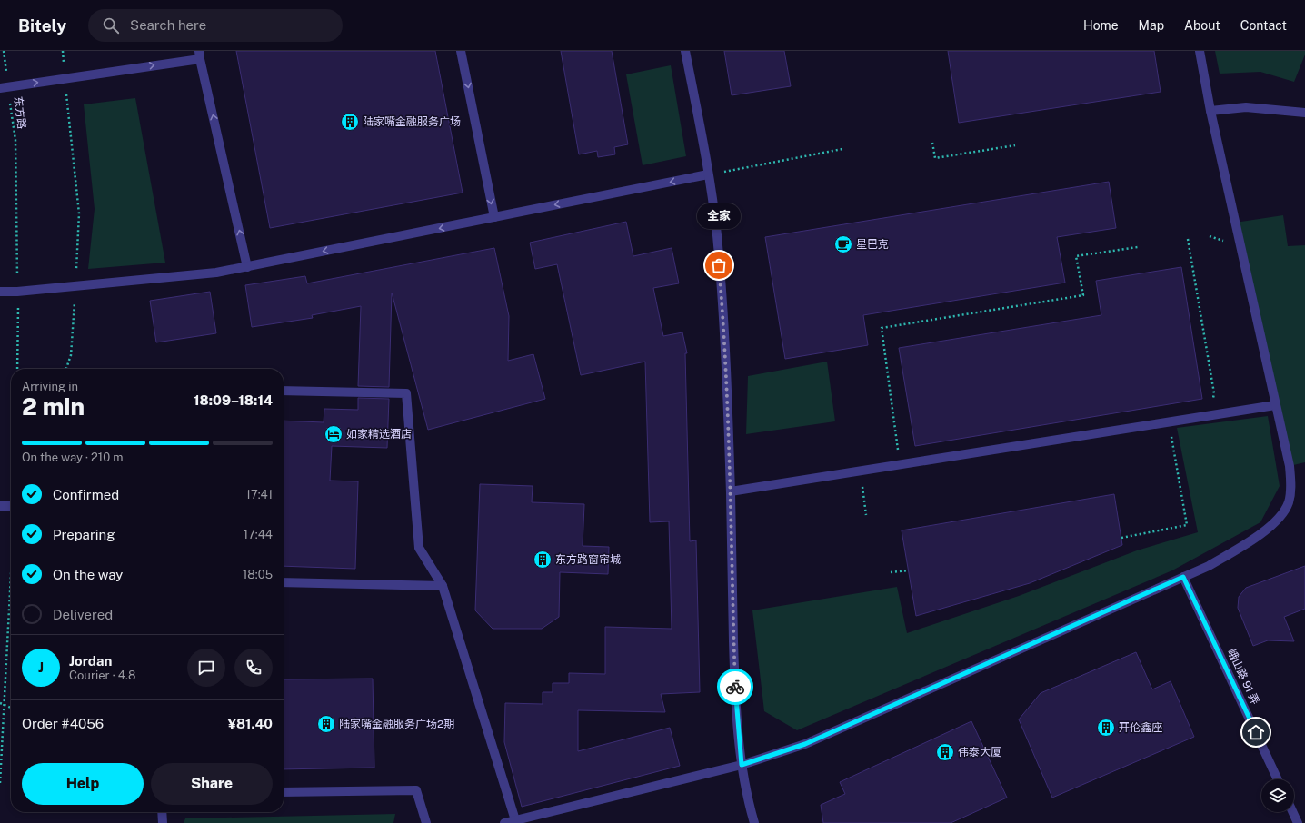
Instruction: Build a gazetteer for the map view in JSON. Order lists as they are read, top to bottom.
{
  "streets": {
    "street": ["峨山路 91 弄"],
    "path": ["东方路"]
  },
  "places": {
    "building": [
      "陆家嘴金融服务广场",
      "东方路窗帘城",
      "陆家嘴金融服务广场2期",
      "开伦鑫座",
      "伟泰大厦"
    ],
    "cafe": ["星巴克"],
    "other": ["全家"],
    "hotel": ["如家精选酒店"]
  },
  "page": {
    "header": "Bitely",
    "search": "Search here",
    "nav": [
      "Home",
      "Map",
      "About",
      "Contact"
    ],
    "bubble": "全家",
    "heading": ["2 min", "Arriving in", "18:09–18:14"],
    "panel": [
      "Jordan",
      "Courier · 4.8",
      "Order #4056",
      "¥81.40"
    ],
    "bar": "On the way · 210 m",
    "list": [
      ["Confirmed", "17:41"],
      ["Preparing", "17:44"],
      ["On the way", "18:05"],
      "Delivered"
    ],
    "round": "J",
    "buttons": ["Help", "Share"]
  }
}
